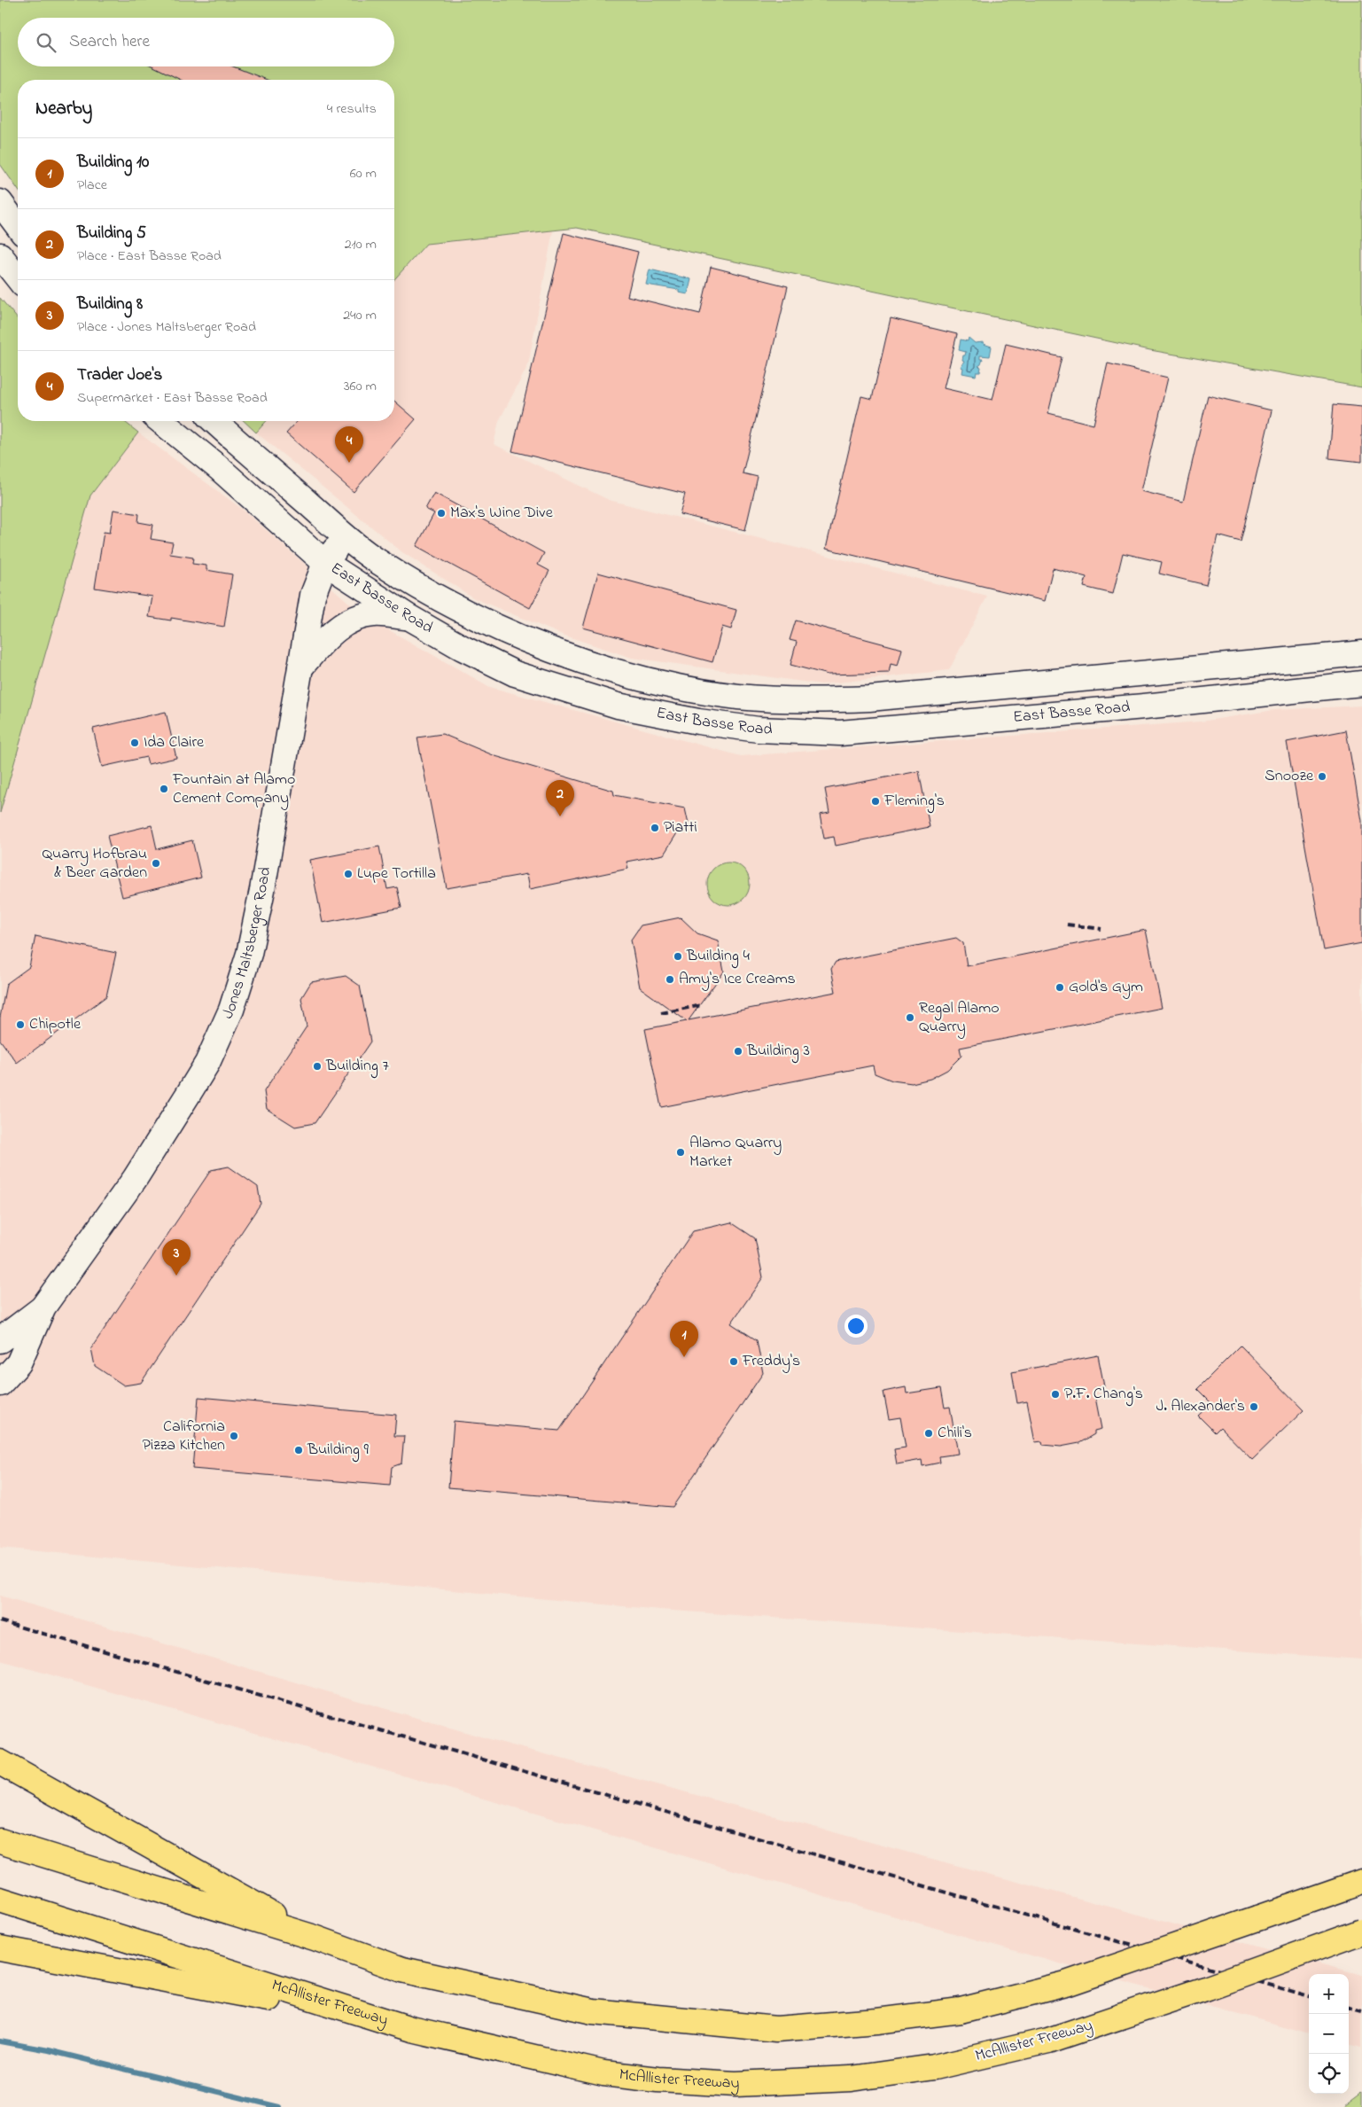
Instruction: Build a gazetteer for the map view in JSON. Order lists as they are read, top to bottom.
{
  "streets": {
    "highway": ["McAllister Freeway"],
    "main road": ["East Basse Road", "Jones Maltsberger Road"]
  },
  "crossings": [
    ["East Basse Road", "Jones Maltsberger Road"]
  ],
  "places": [
    "Max's Wine Dive",
    "Ida Claire",
    "Snooze",
    "Fountain at Alamo Cement Company",
    "Fleming's",
    "Piatti",
    "Quarry Hofbrau & Beer Garden",
    "Lupe Tortilla",
    "Building 4",
    "Amy's Ice Creams",
    "Gold's Gym",
    "Regal Alamo Quarry",
    "Chipotle",
    "Building 3",
    "Building 7",
    "Alamo Quarry Market",
    "Freddy's",
    "P.F. Chang's",
    "J. Alexander's",
    "Chili's",
    "California Pizza Kitchen",
    "Building 9"
  ],
  "page": {
    "search": "Search here",
    "heading": ["Nearby", "4 results"],
    "list": [
      {
        "mark": "1",
        "name": "Building 10",
        "note": "Place",
        "value": "60 m"
      },
      {
        "mark": "2",
        "name": "Building 5",
        "note": "Place · East Basse Road",
        "value": "210 m"
      },
      {
        "mark": "3",
        "name": "Building 8",
        "note": "Place · Jones Maltsberger Road",
        "value": "240 m"
      },
      {
        "mark": "4",
        "name": "Trader Joe's",
        "note": "Supermarket · East Basse Road",
        "value": "360 m"
      }
    ],
    "pins": [
      "4",
      "2",
      "3",
      "1"
    ],
    "map_buttons": ["+", "−"]
  }
}
